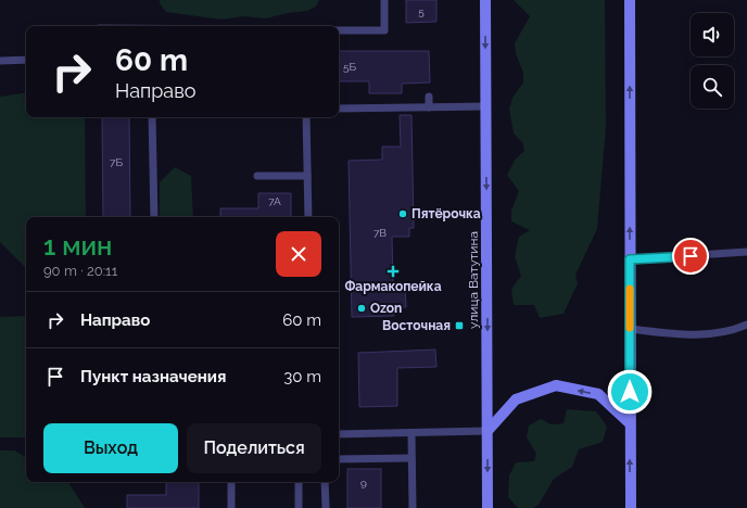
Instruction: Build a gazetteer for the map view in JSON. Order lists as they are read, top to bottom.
{
  "streets": {
    "main road": ["улица Ватутина"]
  },
  "one_way": ["улица Ватутина"],
  "places": {
    "other": ["Пятёрочка", "Ozon"],
    "health": ["Фармакопейка"],
    "transit": ["Восточная"]
  },
  "house_numbers": [
    "5",
    "5Б",
    "7Б",
    "7А",
    "7В",
    "9"
  ],
  "page": {
    "turn": ["60 m", "Направо"],
    "heading": ["1 мин", "90 m · 20:11"],
    "list": [
      {
        "name": "Направо",
        "value": "60 m"
      },
      {
        "name": "Пункт назначения",
        "value": "30 m"
      }
    ],
    "buttons": ["Выход", "Поделиться"]
  }
}
